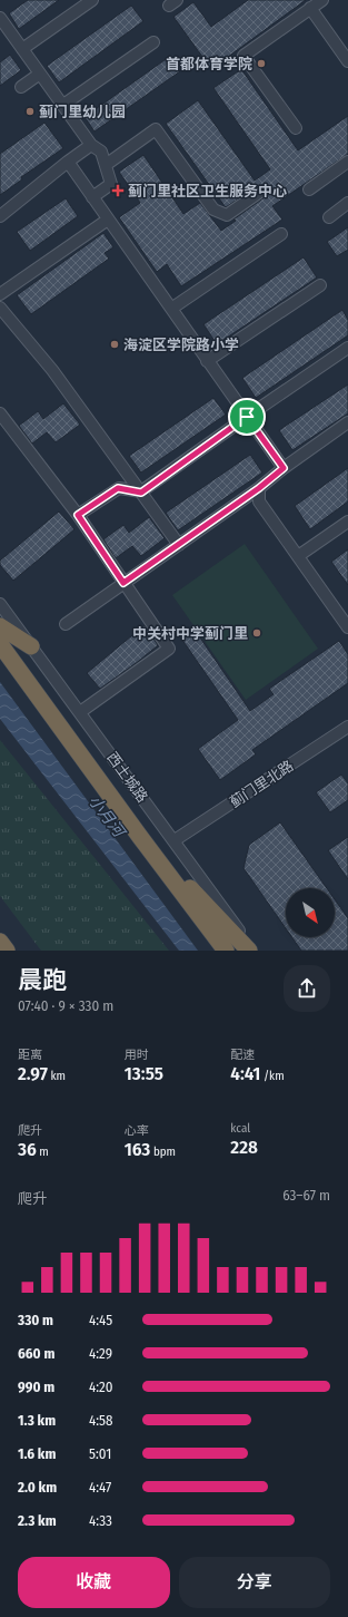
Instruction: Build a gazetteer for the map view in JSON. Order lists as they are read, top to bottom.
{
  "streets": {
    "highway": ["西土城路"],
    "street": ["蓟门里北路"]
  },
  "crossings": [
    ["西土城路", "蓟门里北路"]
  ],
  "water": ["小月河"],
  "places": {
    "other": [
      "首都体育学院",
      "蓟门里幼儿园",
      "海淀区学院路小学",
      "中关村中学蓟门里"
    ],
    "health": ["蓟门里社区卫生服务中心"]
  },
  "north": "bottom right",
  "page": {
    "heading": ["晨跑", "07:40 · 9 × 330 m"],
    "stats": [
      ["距离", "2.97 km"],
      ["用时", "13:55"],
      ["配速", "4:41 /km"],
      ["爬升", "36 m"],
      ["心率", "163 bpm"],
      ["kcal", "228"]
    ],
    "chart": ["爬升", "63–67 m"],
    "list": [
      {
        "name": "330 m",
        "note": "4:45"
      },
      {
        "name": "660 m",
        "note": "4:29"
      },
      {
        "name": "990 m",
        "note": "4:20"
      },
      {
        "name": "1.3 km",
        "note": "4:58"
      },
      {
        "name": "1.6 km",
        "note": "5:01"
      },
      {
        "name": "2.0 km",
        "note": "4:47"
      },
      {
        "name": "2.3 km",
        "note": "4:33"
      }
    ],
    "buttons": ["收藏", "分享"]
  }
}
